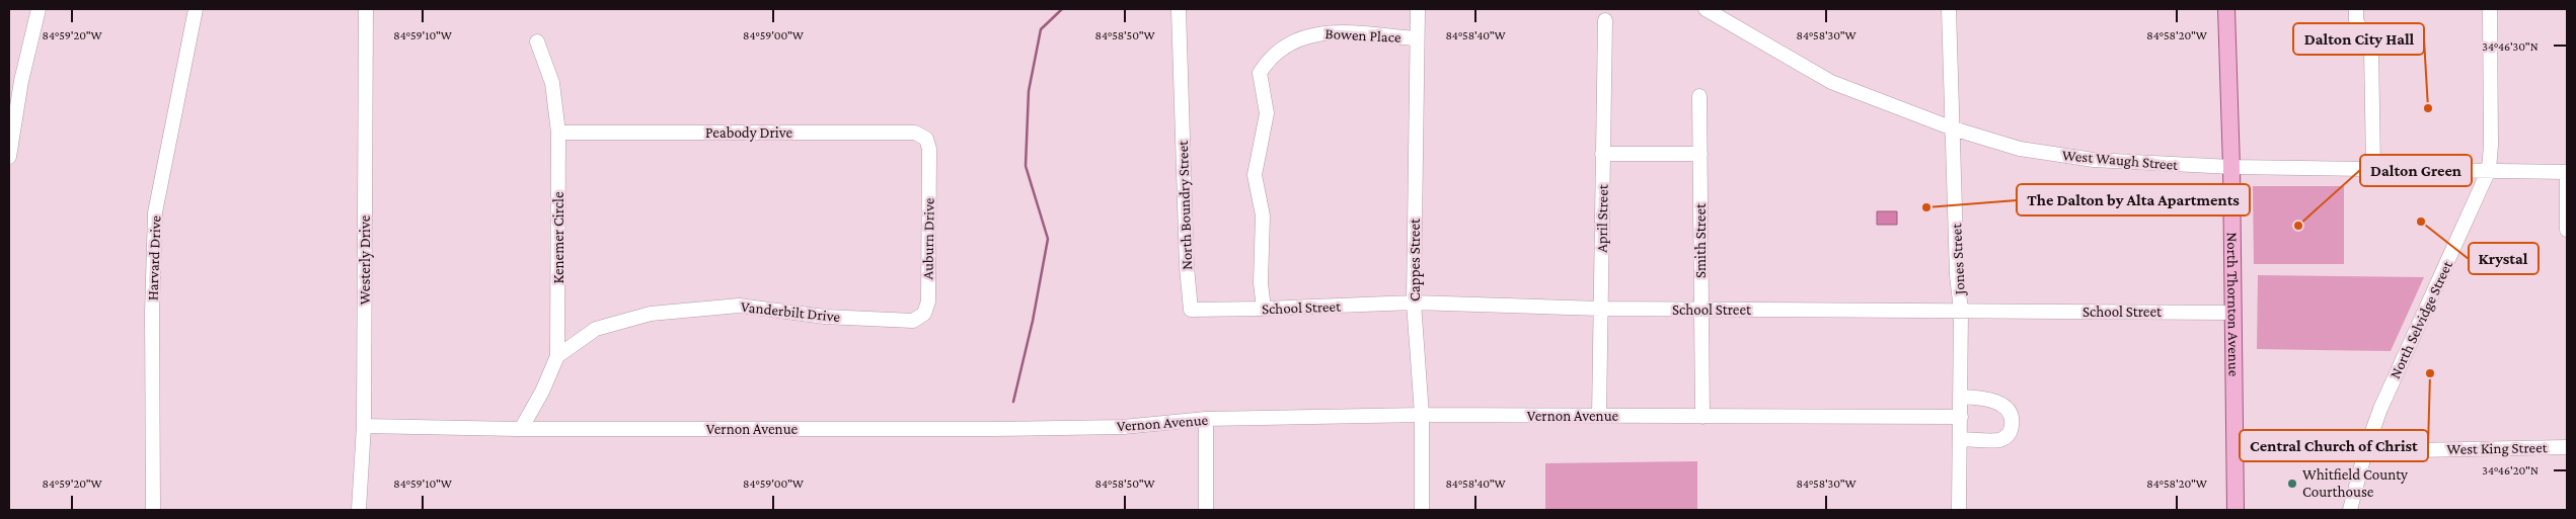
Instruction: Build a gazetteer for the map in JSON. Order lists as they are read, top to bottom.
{
  "streets": {
    "main road": ["North Thornton Avenue"],
    "street": [
      "Bowen Place",
      "Peabody Drive",
      "West Waugh Street",
      "North Boundry Street",
      "April Street",
      "Kenemer Circle",
      "Auburn Drive",
      "Smith Street",
      "Harvard Drive",
      "Jones Street",
      "Westerly Drive",
      "Cappes Street",
      "School Street",
      "Vanderbilt Drive",
      "North Selvidge Street",
      "Vernon Avenue",
      "West King Street"
    ]
  },
  "crossings": [
    ["Bowen Place", "Cappes Street"],
    ["Bowen Place", "School Street"],
    ["Peabody Drive", "Kenemer Circle"],
    ["Peabody Drive", "Auburn Drive"],
    ["West Waugh Street", "Jones Street"],
    ["West Waugh Street", "North Thornton Avenue"],
    ["West Waugh Street", "North Selvidge Street"],
    ["North Boundry Street", "School Street"],
    ["April Street", "School Street"],
    ["April Street", "Vernon Avenue"],
    ["Kenemer Circle", "Vanderbilt Drive"],
    ["Kenemer Circle", "Vernon Avenue"],
    ["Auburn Drive", "Vanderbilt Drive"],
    ["Smith Street", "School Street"],
    ["Smith Street", "Vernon Avenue"],
    ["Jones Street", "School Street"],
    ["Jones Street", "Vernon Avenue"],
    ["Westerly Drive", "Vernon Avenue"],
    ["Cappes Street", "School Street"],
    ["Cappes Street", "Vernon Avenue"],
    ["North Thornton Avenue", "School Street"],
    ["North Selvidge Street", "West King Street"]
  ],
  "places": [
    "Dalton City Hall",
    "The Dalton by Alta Apartments",
    "Krystal",
    "Dalton Green",
    "Central Church of Christ",
    "Whitfield County Courthouse"
  ],
  "coordinates": [
    "84°59'20\"W",
    "84°59'10\"W",
    "84°59'00\"W",
    "84°58'50\"W",
    "84°58'40\"W",
    "84°58'30\"W",
    "84°58'20\"W",
    "34°46'30\"N",
    "34°46'20\"N"
  ]
}
